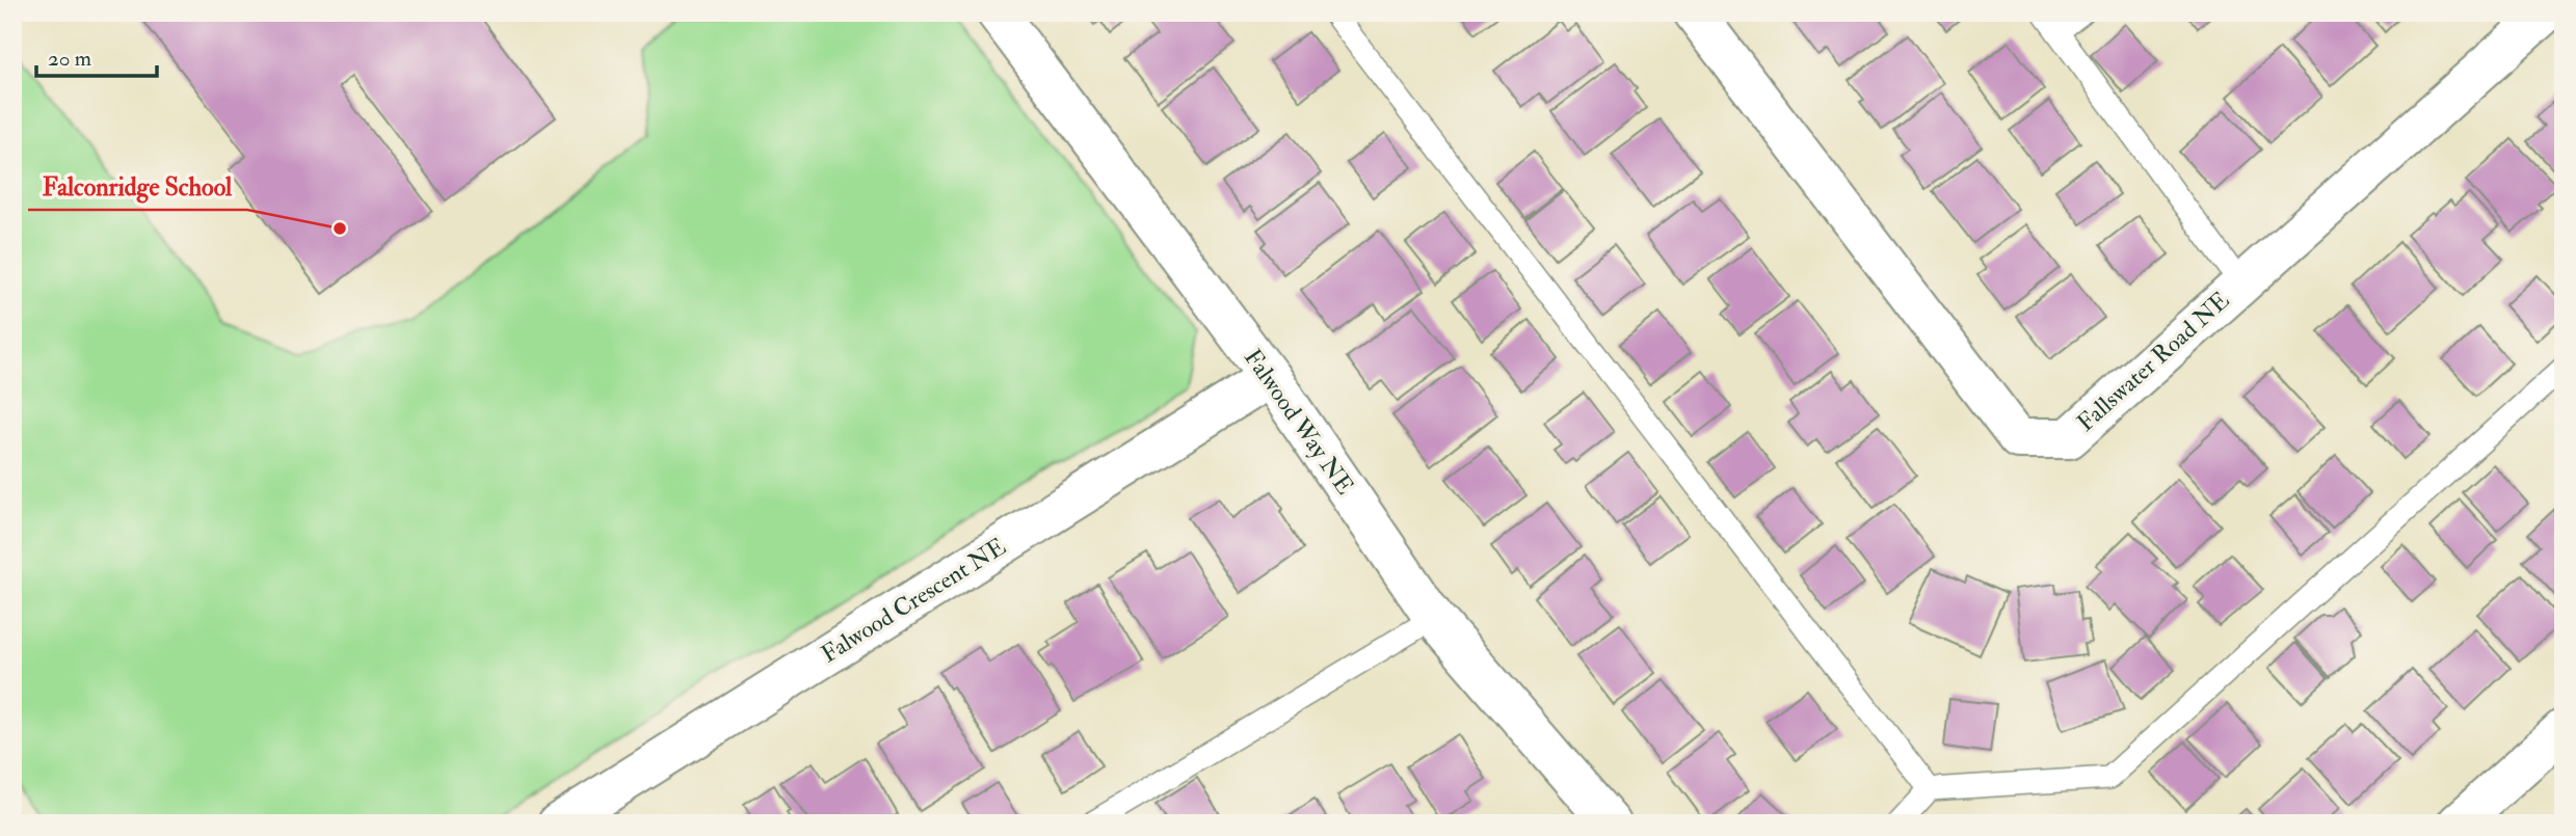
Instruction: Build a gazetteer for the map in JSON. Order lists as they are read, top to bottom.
{
  "streets": {
    "street": ["Fallswater Road NE", "Falwood Way NE", "Falwood Crescent NE"]
  },
  "crossings": [
    ["Falwood Way NE", "Falwood Crescent NE"]
  ],
  "places": ["Falconridge School"],
  "scale_bar": "20 m"
}
